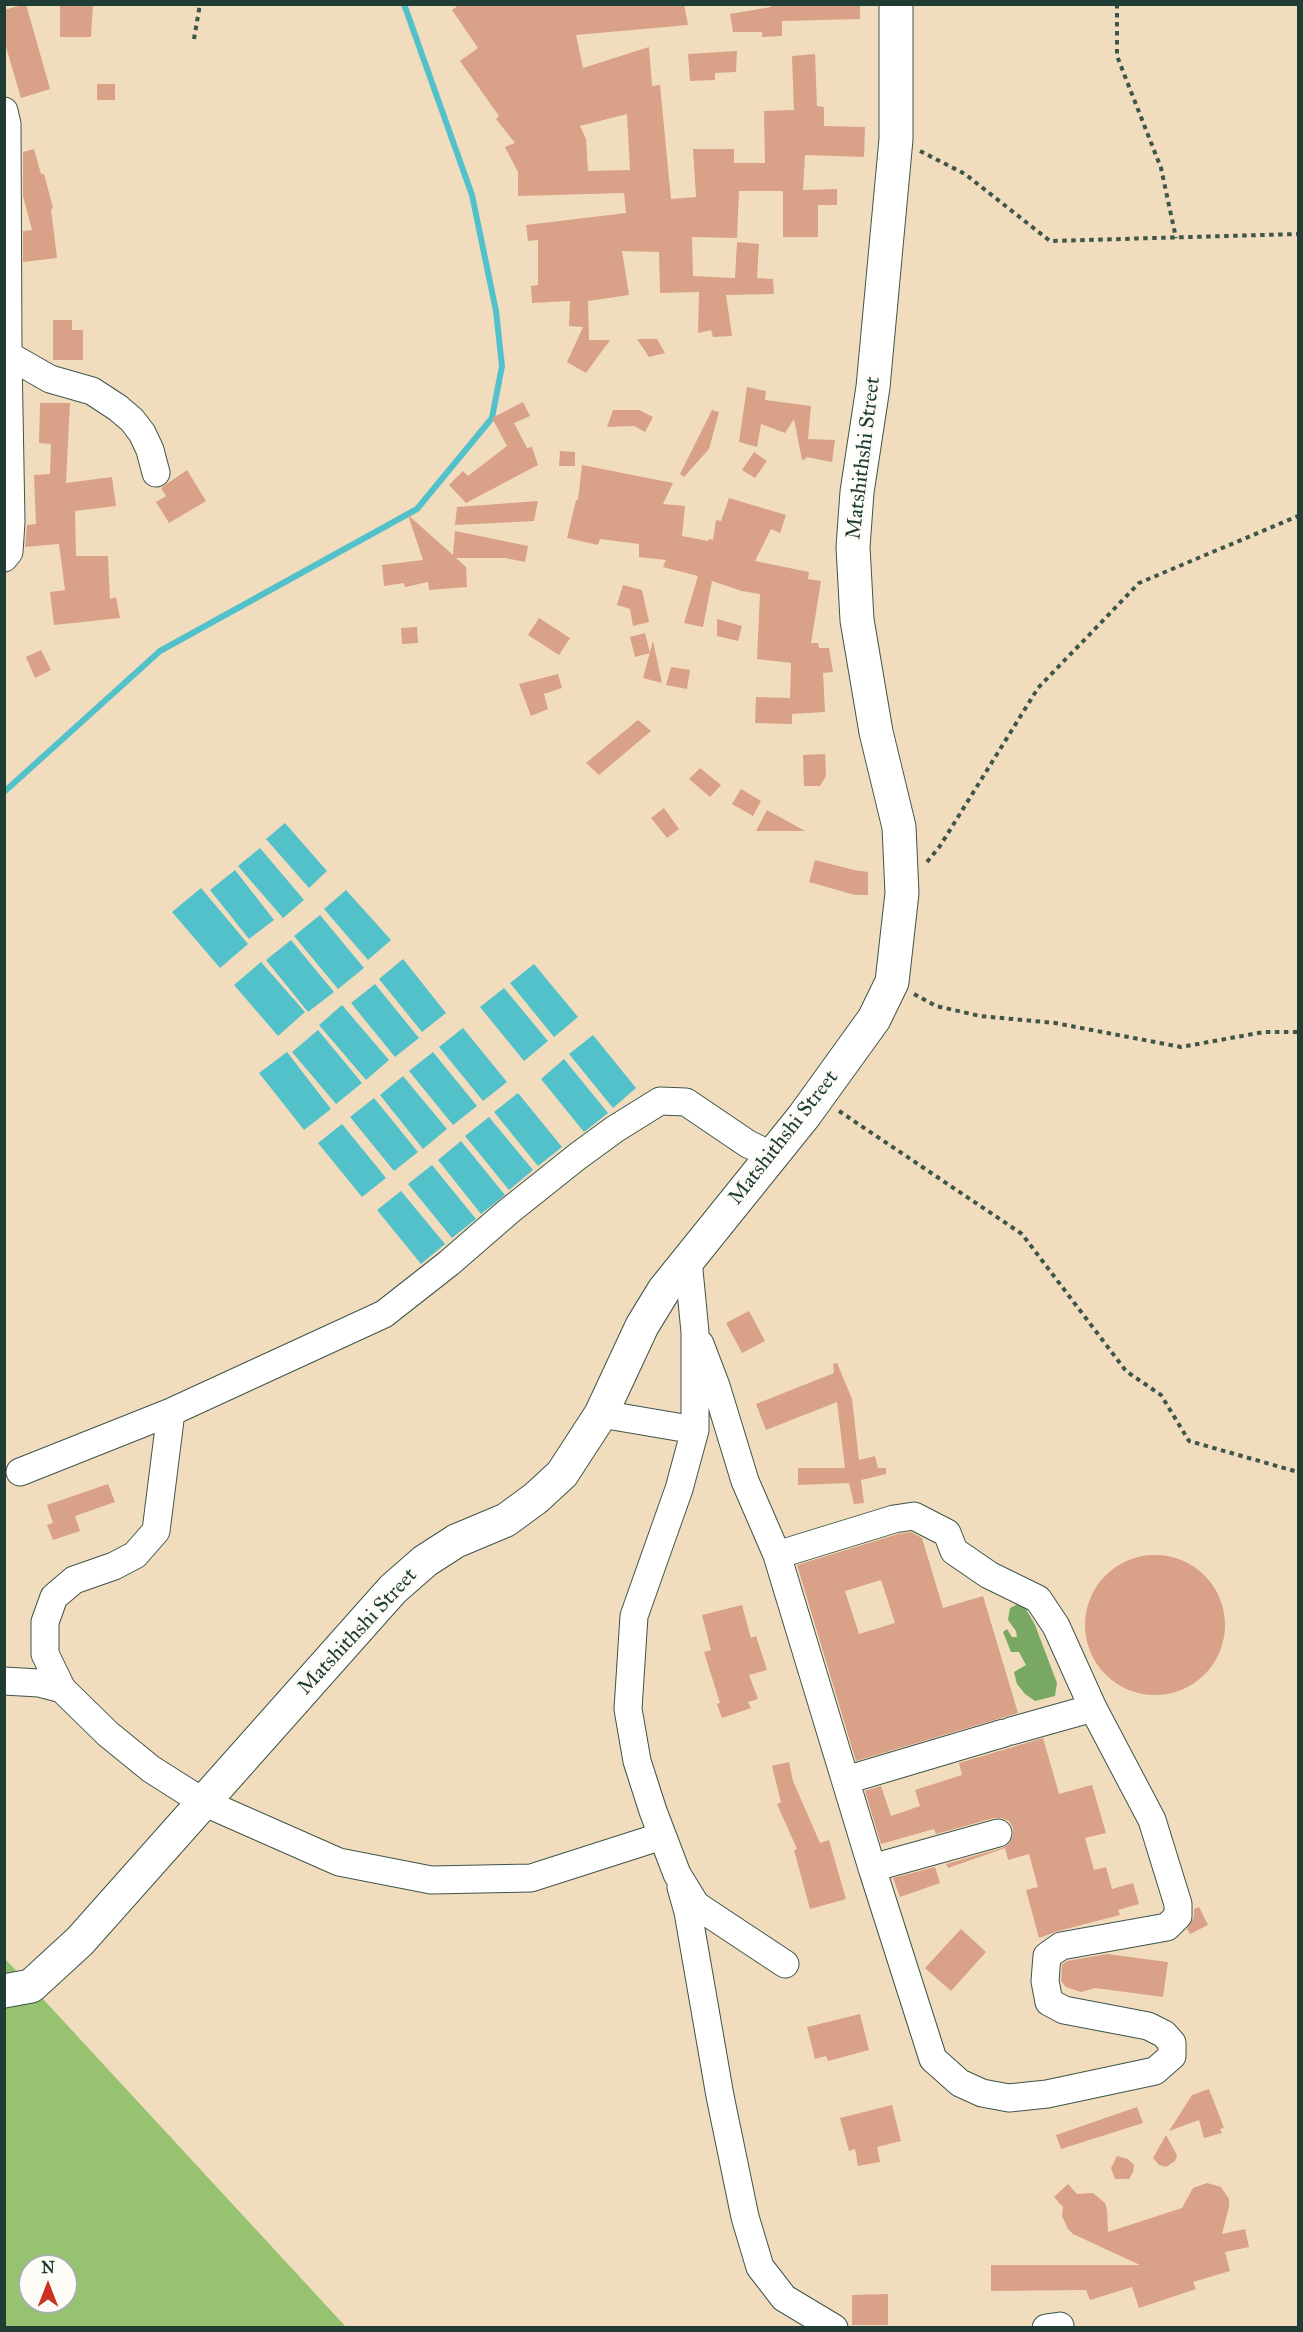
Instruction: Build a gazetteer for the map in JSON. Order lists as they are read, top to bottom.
{
  "streets": {
    "main road": ["Matshithshi Street"]
  },
  "north": "top"
}
